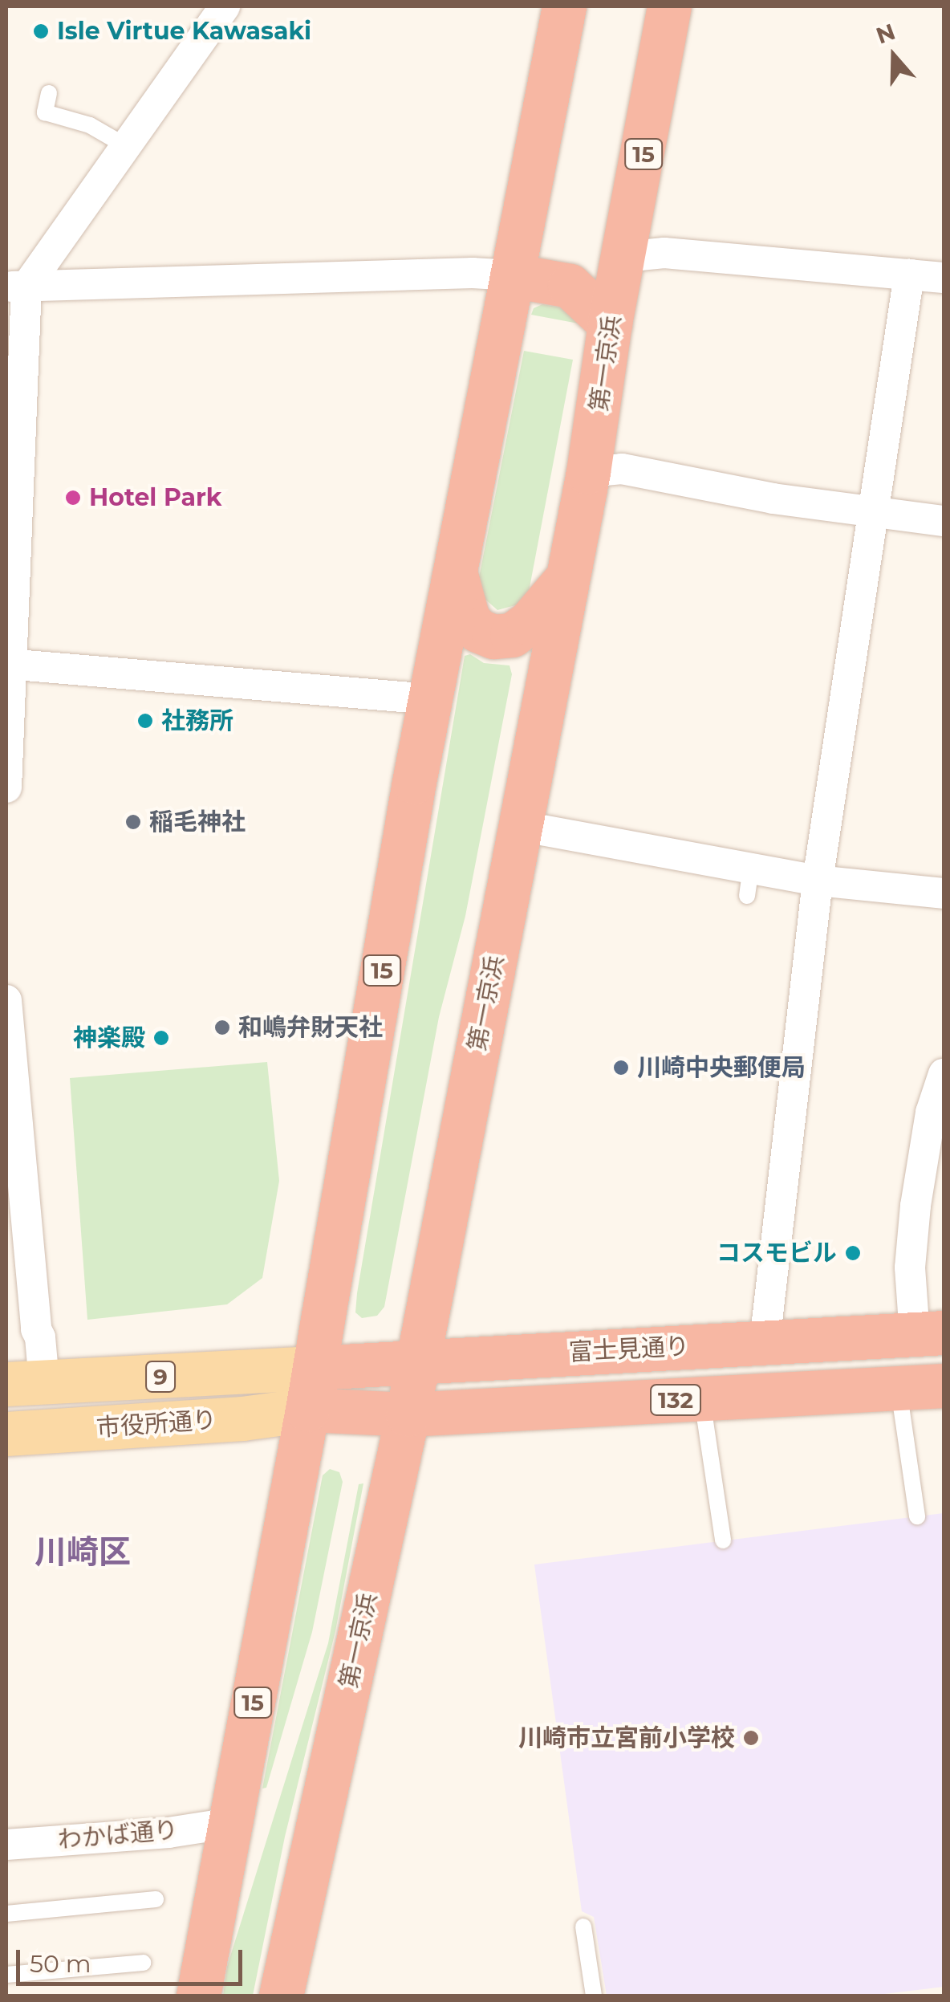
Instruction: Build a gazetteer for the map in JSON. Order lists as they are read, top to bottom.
{
  "streets": {
    "highway": [
      "15",
      "第一京浜",
      "富士見通り",
      "132"
    ],
    "main road": ["9", "市役所通り"],
    "street": ["わかば通り"]
  },
  "crossings": [
    ["15", "第一京浜"],
    ["15", "富士見通り"],
    ["15", "132"],
    ["15", "市役所通り"],
    ["15", "わかば通り"],
    ["第一京浜", "富士見通り"],
    ["第一京浜", "132"],
    ["富士見通り", "132"],
    ["富士見通り", "市役所通り"],
    ["132", "市役所通り"]
  ],
  "districts": ["川崎区"],
  "places": [
    "Isle Virtue Kawasaki",
    "Hotel Park",
    "社務所",
    "稲毛神社",
    "和嶋弁財天社",
    "神楽殿",
    "川崎中央郵便局",
    "コスモビル",
    "川崎市立宮前小学校"
  ],
  "scale_bar": "50 m",
  "north": "top"
}
